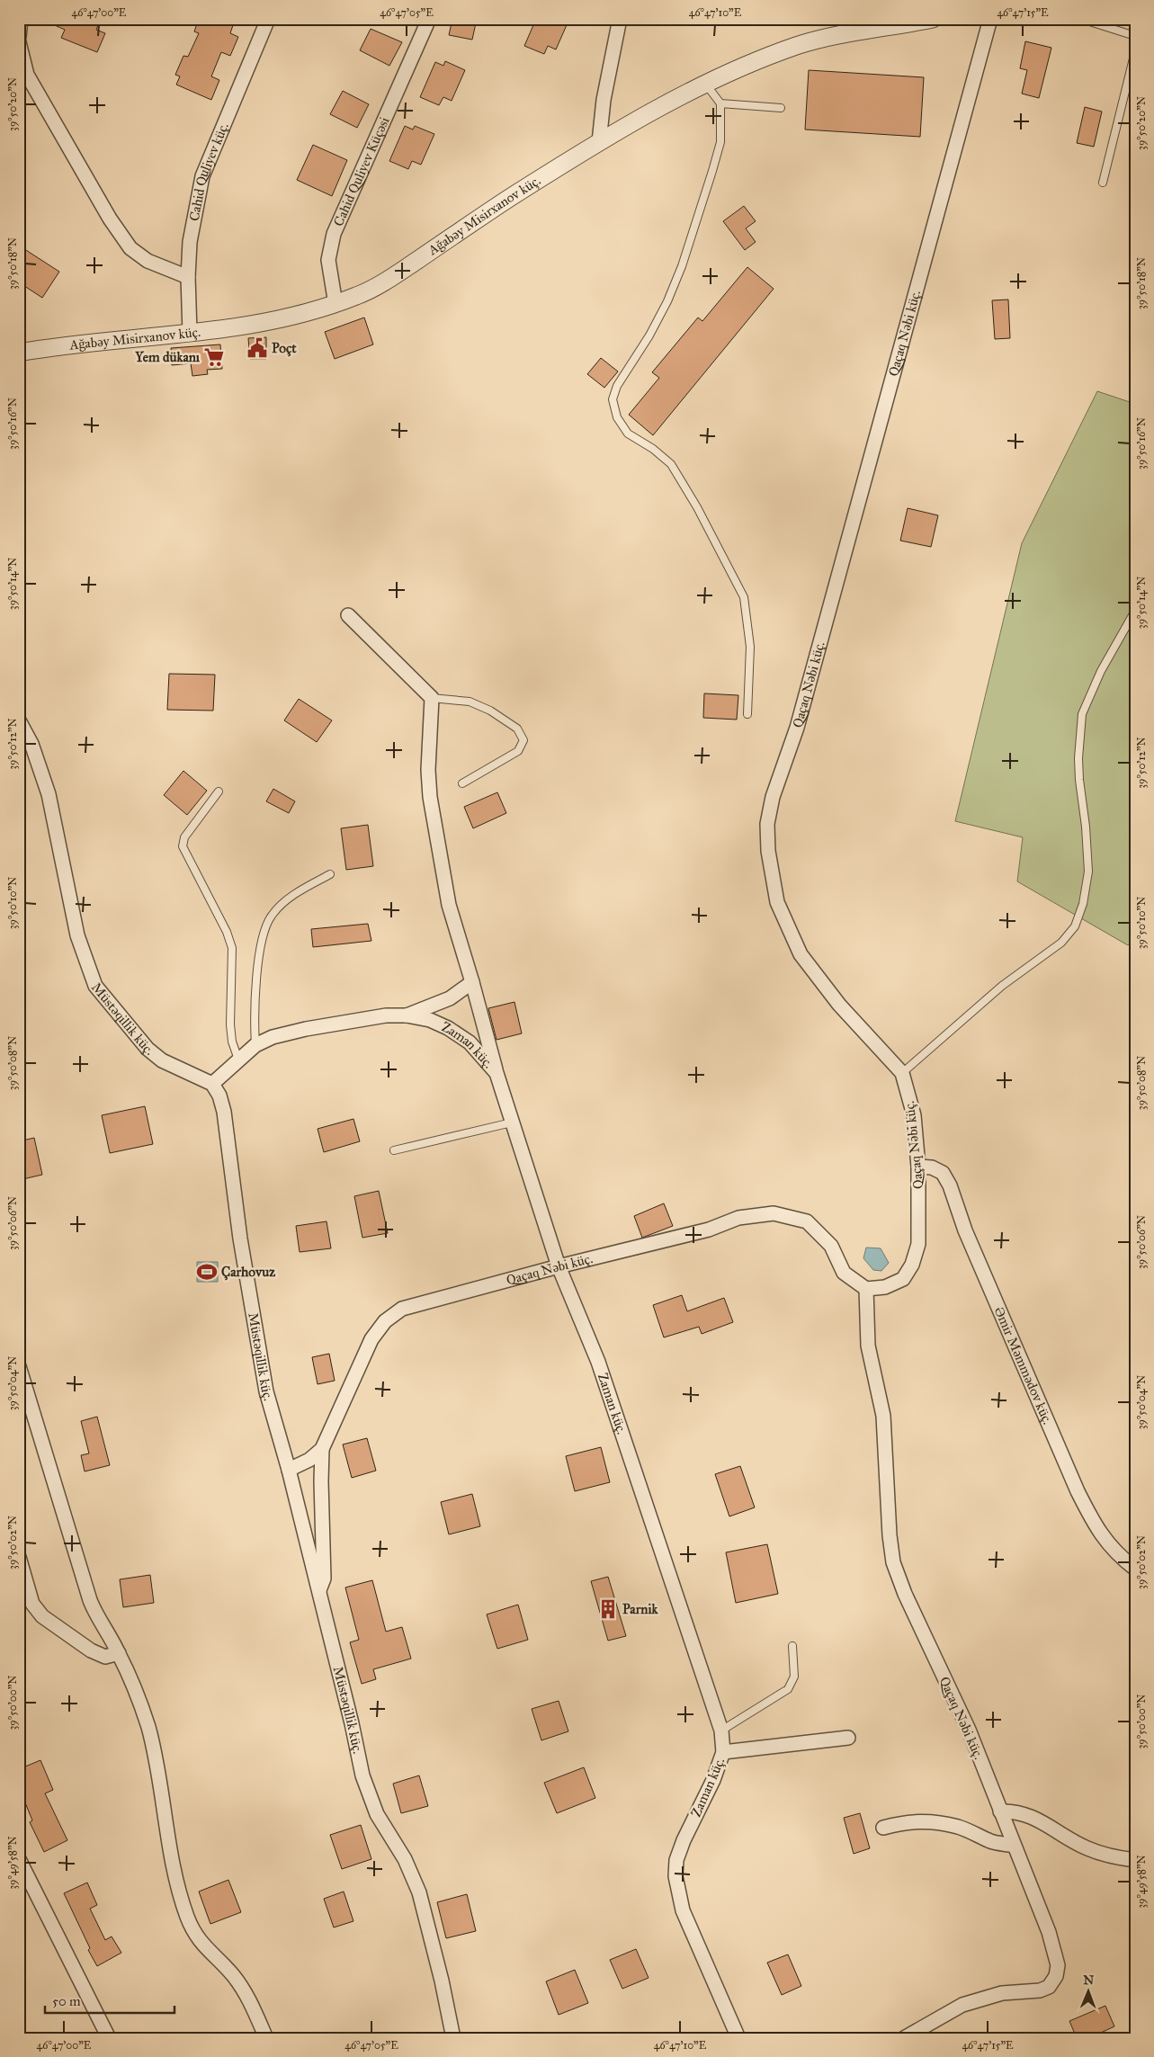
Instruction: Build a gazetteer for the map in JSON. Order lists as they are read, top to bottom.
{
  "streets": {
    "street": [
      "Cahid Quliyev Küçəsi",
      "Cahid Quliyev küç.",
      "Ağabəy Misirxanov küç.",
      "Qaçaq Nəbi küç.",
      "Müstəqillik küç.",
      "Zaman küç.",
      "Əmir Məmmədov küç."
    ]
  },
  "crossings": [
    ["Cahid Quliyev Küçəsi", "Ağabəy Misirxanov küç."],
    ["Cahid Quliyev küç.", "Ağabəy Misirxanov küç."],
    ["Qaçaq Nəbi küç.", "Müstəqillik küç."],
    ["Qaçaq Nəbi küç.", "Zaman küç."],
    ["Qaçaq Nəbi küç.", "Əmir Məmmədov küç."],
    ["Müstəqillik küç.", "Zaman küç."]
  ],
  "places": {
    "public building": ["Poçt"],
    "supermarket": ["Yem dükanı"],
    "sports": ["Çarhovuz"],
    "building": ["Parnik"]
  },
  "scale_bar": "50 m",
  "north": "top",
  "coordinates": [
    "46°47'00\"E",
    "46°47'05\"E",
    "46°47'10\"E",
    "46°47'15\"E",
    "39°50'20\"N",
    "39°50'18\"N",
    "39°50'16\"N",
    "39°50'14\"N",
    "39°50'12\"N",
    "39°50'10\"N",
    "39°50'08\"N",
    "39°50'06\"N",
    "39°50'04\"N",
    "39°50'02\"N",
    "39°50'00\"N",
    "39°49'58\"N"
  ]
}
